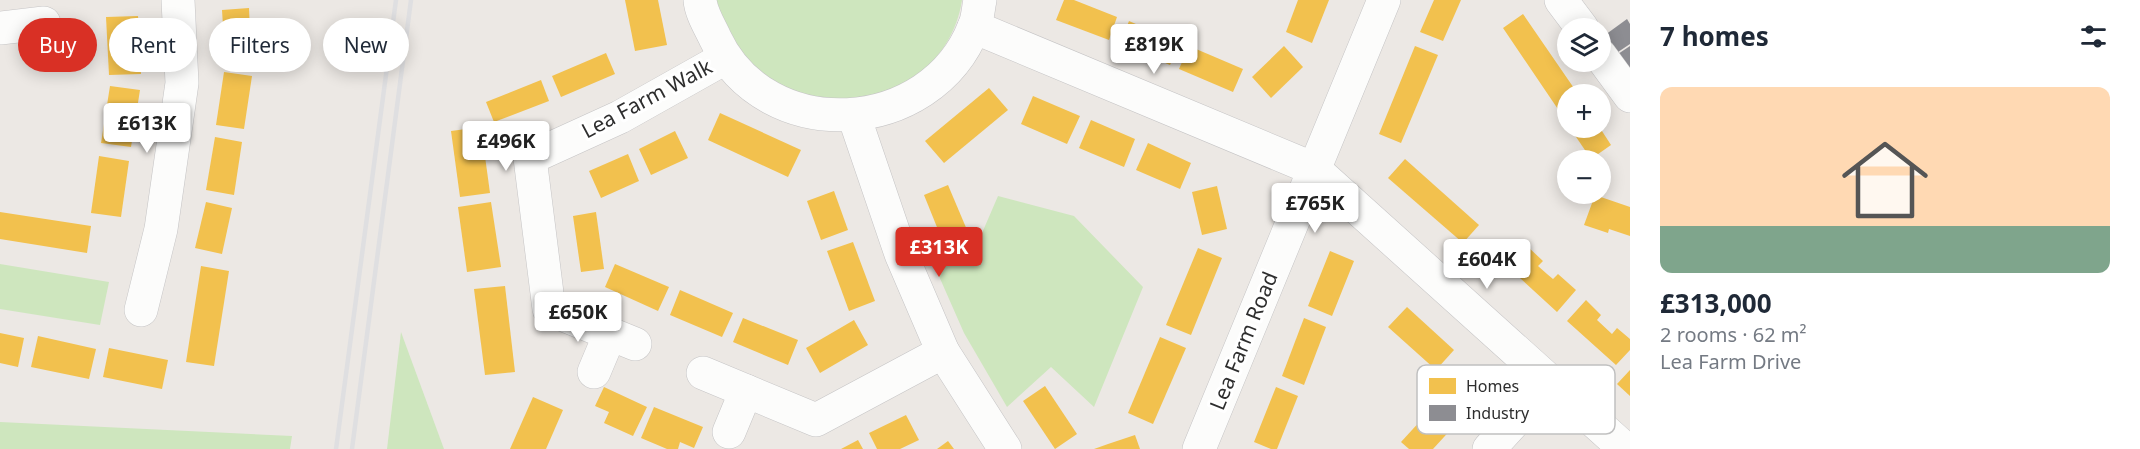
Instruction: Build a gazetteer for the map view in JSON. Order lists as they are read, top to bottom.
{
  "streets": {
    "street": ["Lea Farm Walk", "Lea Farm Road"]
  },
  "legend": ["Homes", "Industry"],
  "page": {
    "heading": "7 homes",
    "map_buttons": ["+", "−"],
    "chip": [
      "Buy",
      "Rent",
      "Filters",
      "New"
    ],
    "price": [
      "£819K",
      "£613K",
      "£496K",
      "£765K",
      "£313K",
      "£604K",
      "£650K"
    ],
    "list": [
      {
        "name": "£313,000",
        "note": "2 rooms · 62 m² · Lea Farm Drive"
      }
    ]
  }
}
